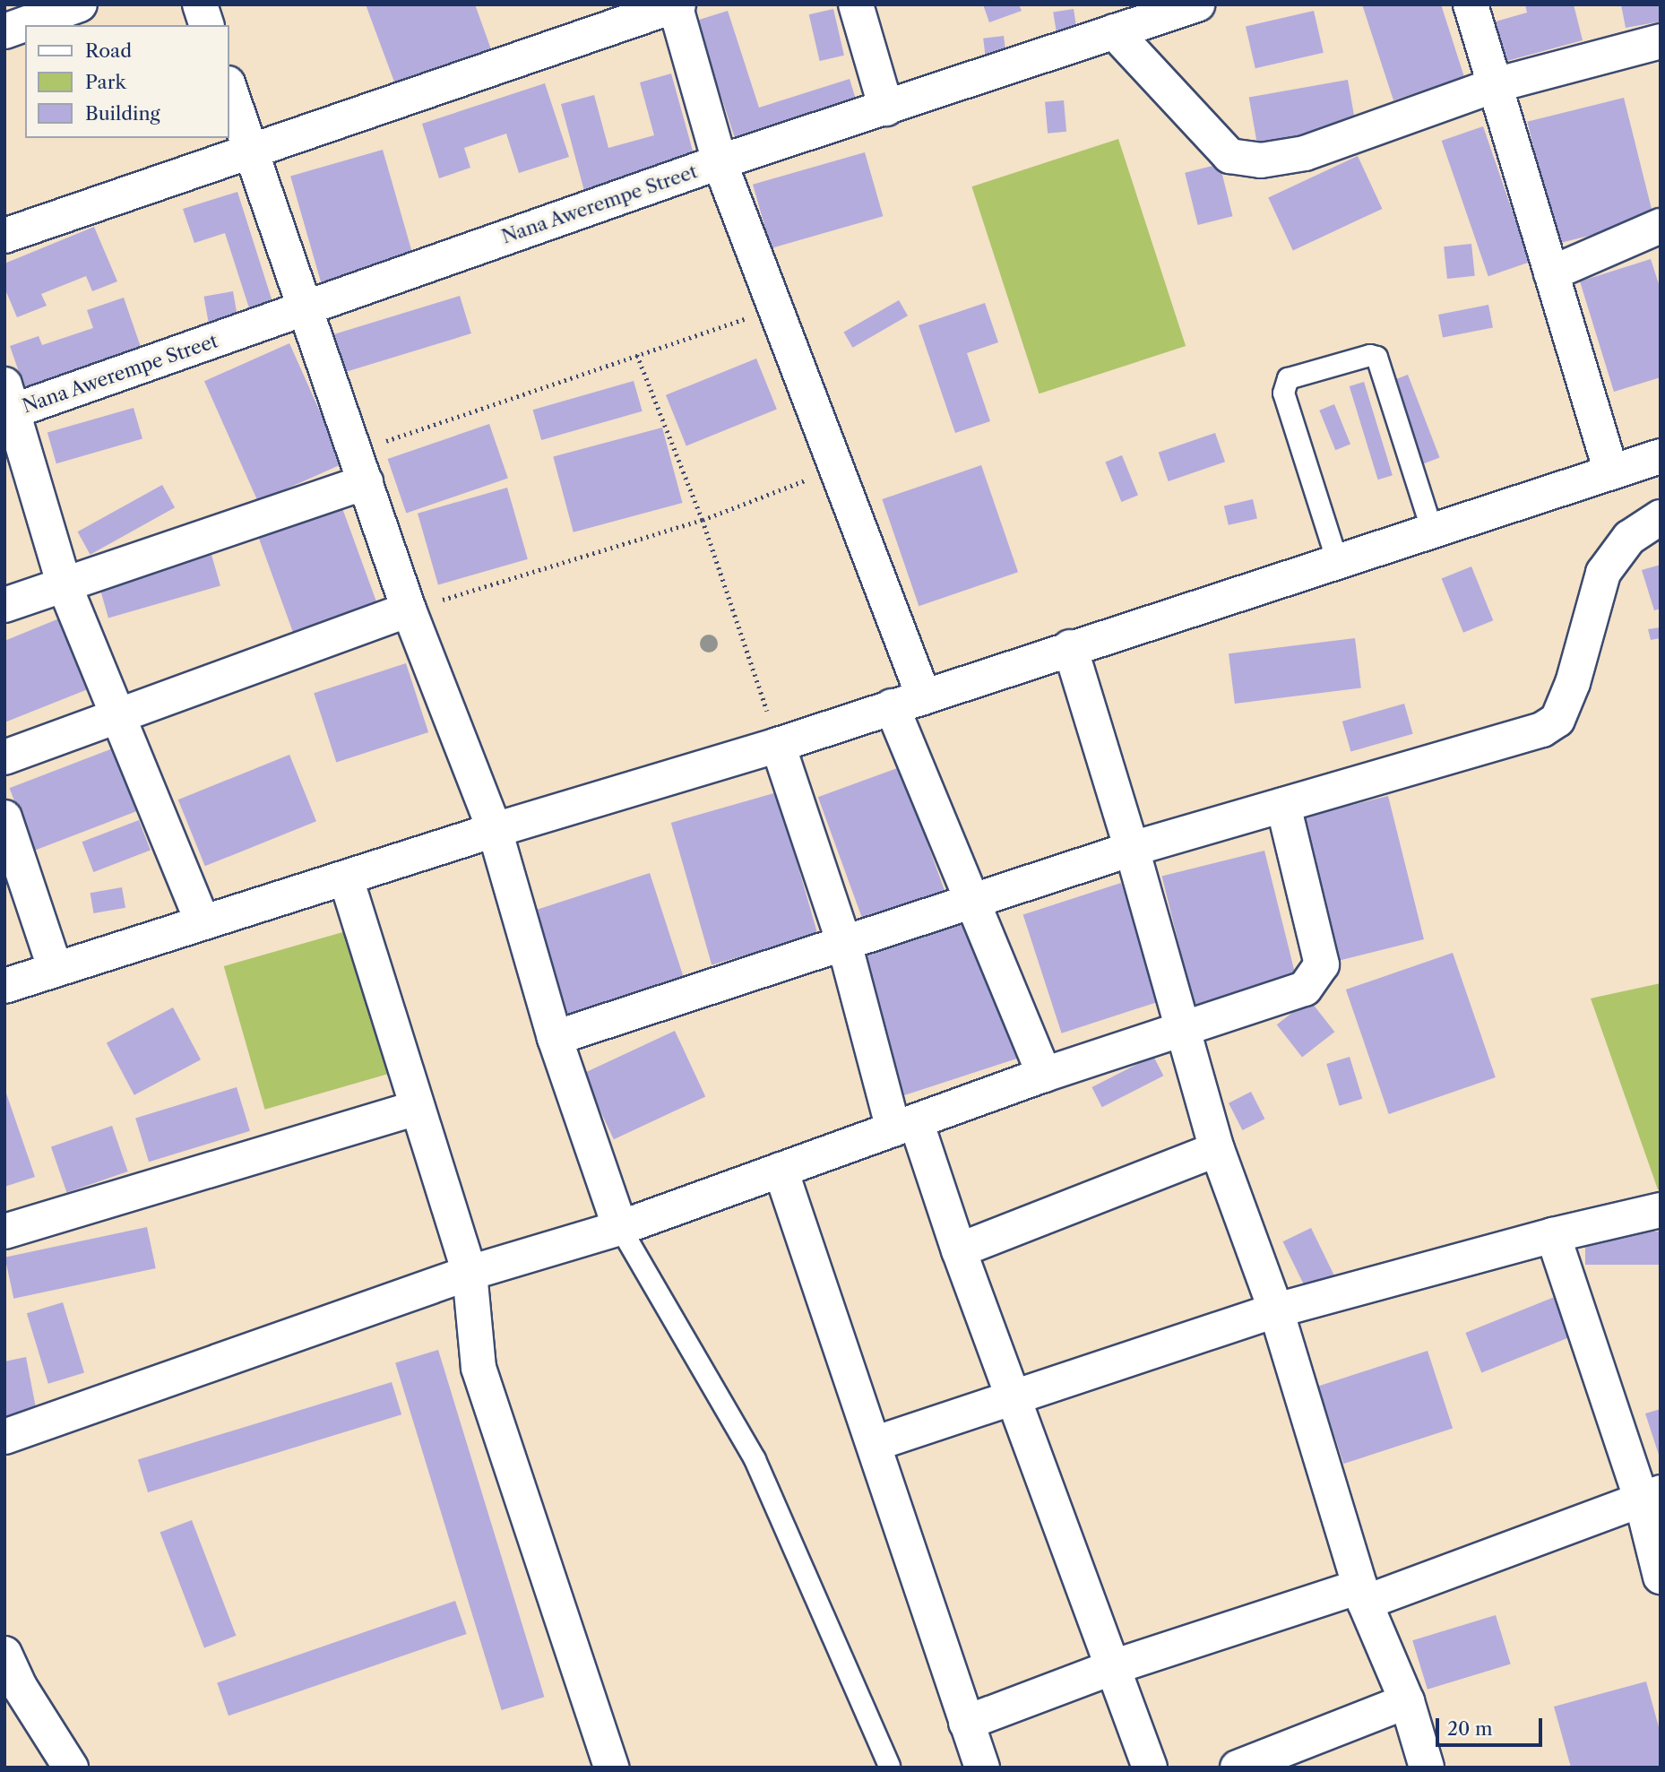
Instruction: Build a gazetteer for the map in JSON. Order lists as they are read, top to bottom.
{
  "streets": {
    "street": ["Nana Awerempe Street"]
  },
  "legend": ["Road", "Park", "Building"],
  "scale_bar": "20 m"
}
